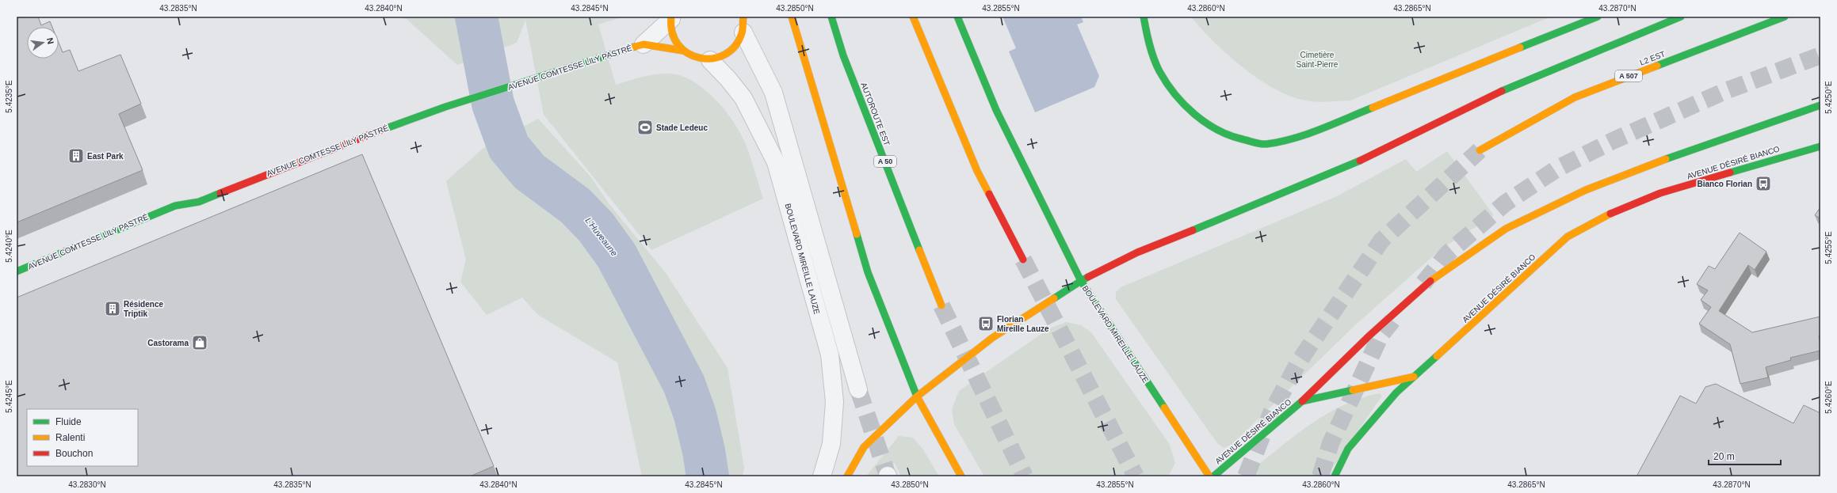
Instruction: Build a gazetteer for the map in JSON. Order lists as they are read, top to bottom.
{
  "streets": {
    "main road": [
      "L2 EST",
      "AVENUE COMTESSE LILY PASTRÉ",
      "A 507",
      "AUTOROUTE EST",
      "A 50",
      "AVENUE DÉSIRÉ BIANCO",
      "BOULEVARD MIREILLE LAUZE"
    ]
  },
  "water": ["L'Huveaune"],
  "parks": ["Cimetière Saint-Pierre"],
  "places": {
    "sports": ["Stade Ledeuc"],
    "building": ["East Park", "Résidence Triptik"],
    "bus stop": ["Bianco Florian", "Florian Mireille Lauze"],
    "shop": ["Castorama"]
  },
  "legend": ["Fluide", "Ralenti", "Bouchon"],
  "scale_bar": "20 m",
  "north": "right",
  "coordinates": [
    "43.2835°N",
    "43.2840°N",
    "43.2845°N",
    "43.2850°N",
    "43.2855°N",
    "43.2860°N",
    "43.2865°N",
    "43.2870°N",
    "5.4235°E",
    "5.4250°E",
    "5.4240°E",
    "5.4255°E",
    "5.4245°E",
    "5.4260°E",
    "43.2830°N"
  ]
}
